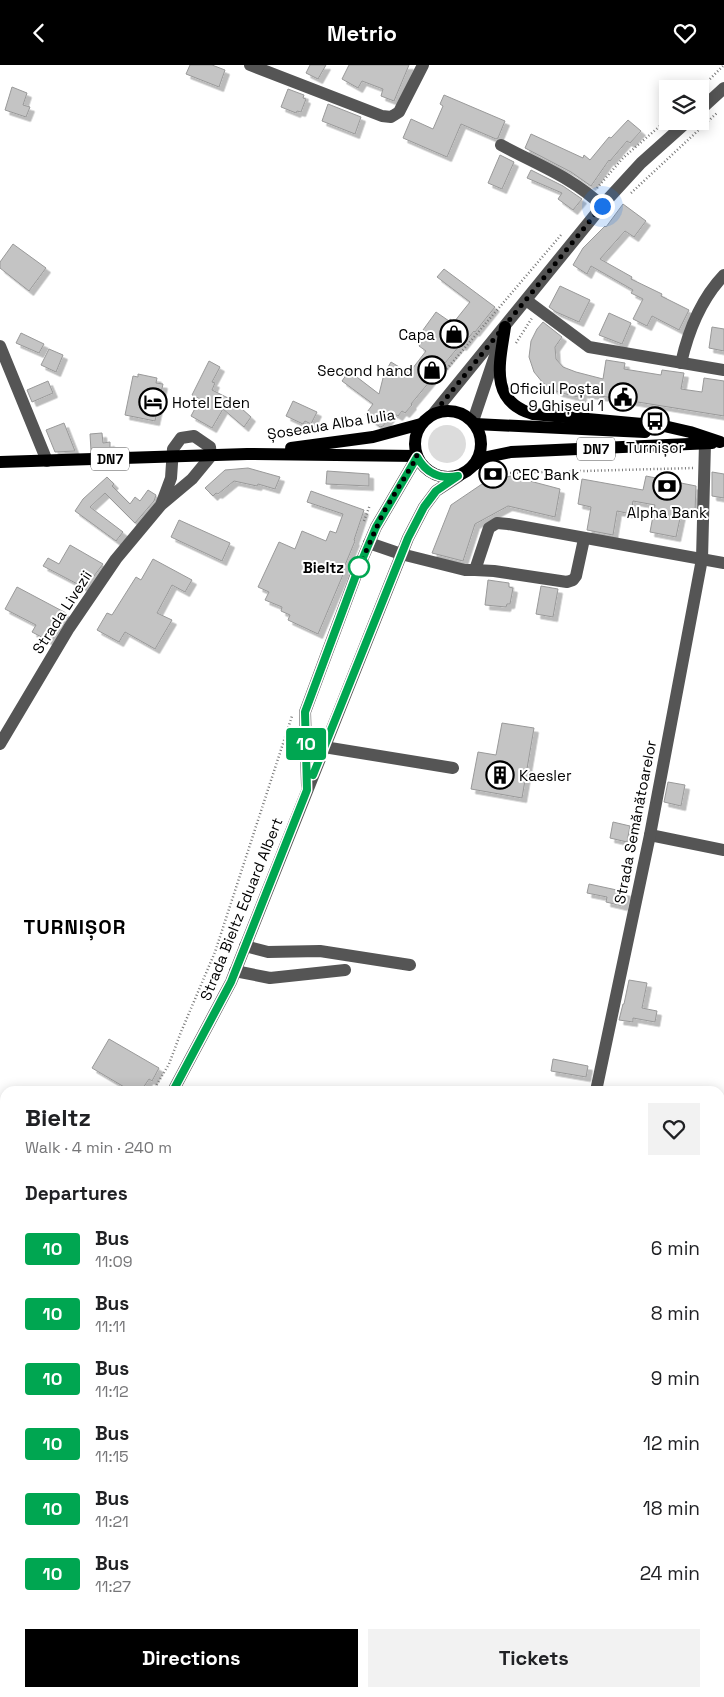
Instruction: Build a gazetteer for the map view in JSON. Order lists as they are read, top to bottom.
{
  "streets": {
    "main road": ["Șoseaua Alba Iulia", "DN7"],
    "street": ["Strada Livezii", "Strada Semănătoarelor", "Strada Bieltz Eduard Albert"]
  },
  "crossings": [
    ["Șoseaua Alba Iulia", "DN7"],
    ["Șoseaua Alba Iulia", "Strada Livezii"],
    ["Șoseaua Alba Iulia", "Strada Bieltz Eduard Albert"],
    ["DN7", "Strada Semănătoarelor"],
    ["DN7", "Strada Bieltz Eduard Albert"]
  ],
  "districts": ["TURNIȘOR"],
  "places": {
    "shop": ["Capa", "Second hand"],
    "public building": ["Oficiul Poștal 9 Ghișeul 1"],
    "hotel": ["Hotel Eden"],
    "bus stop": ["Turnișor"],
    "bank": ["CEC Bank", "Alpha Bank"],
    "other": ["Bieltz"],
    "building": ["Kaesler"]
  },
  "lines": ["bus line 10"],
  "page": {
    "header": "Metrio",
    "on_map": "10",
    "heading": [
      ["Bieltz", "Walk · 4 min · 240 m"],
      "Departures"
    ],
    "list": [
      {
        "mark": "10",
        "name": "Bus",
        "note": "11:09",
        "value": "6 min"
      },
      {
        "mark": "10",
        "name": "Bus",
        "note": "11:11",
        "value": "8 min"
      },
      {
        "mark": "10",
        "name": "Bus",
        "note": "11:12",
        "value": "9 min"
      },
      {
        "mark": "10",
        "name": "Bus",
        "note": "11:15",
        "value": "12 min"
      },
      {
        "mark": "10",
        "name": "Bus",
        "note": "11:21",
        "value": "18 min"
      },
      {
        "mark": "10",
        "name": "Bus",
        "note": "11:27",
        "value": "24 min"
      }
    ],
    "buttons": ["Directions", "Tickets"]
  }
}
